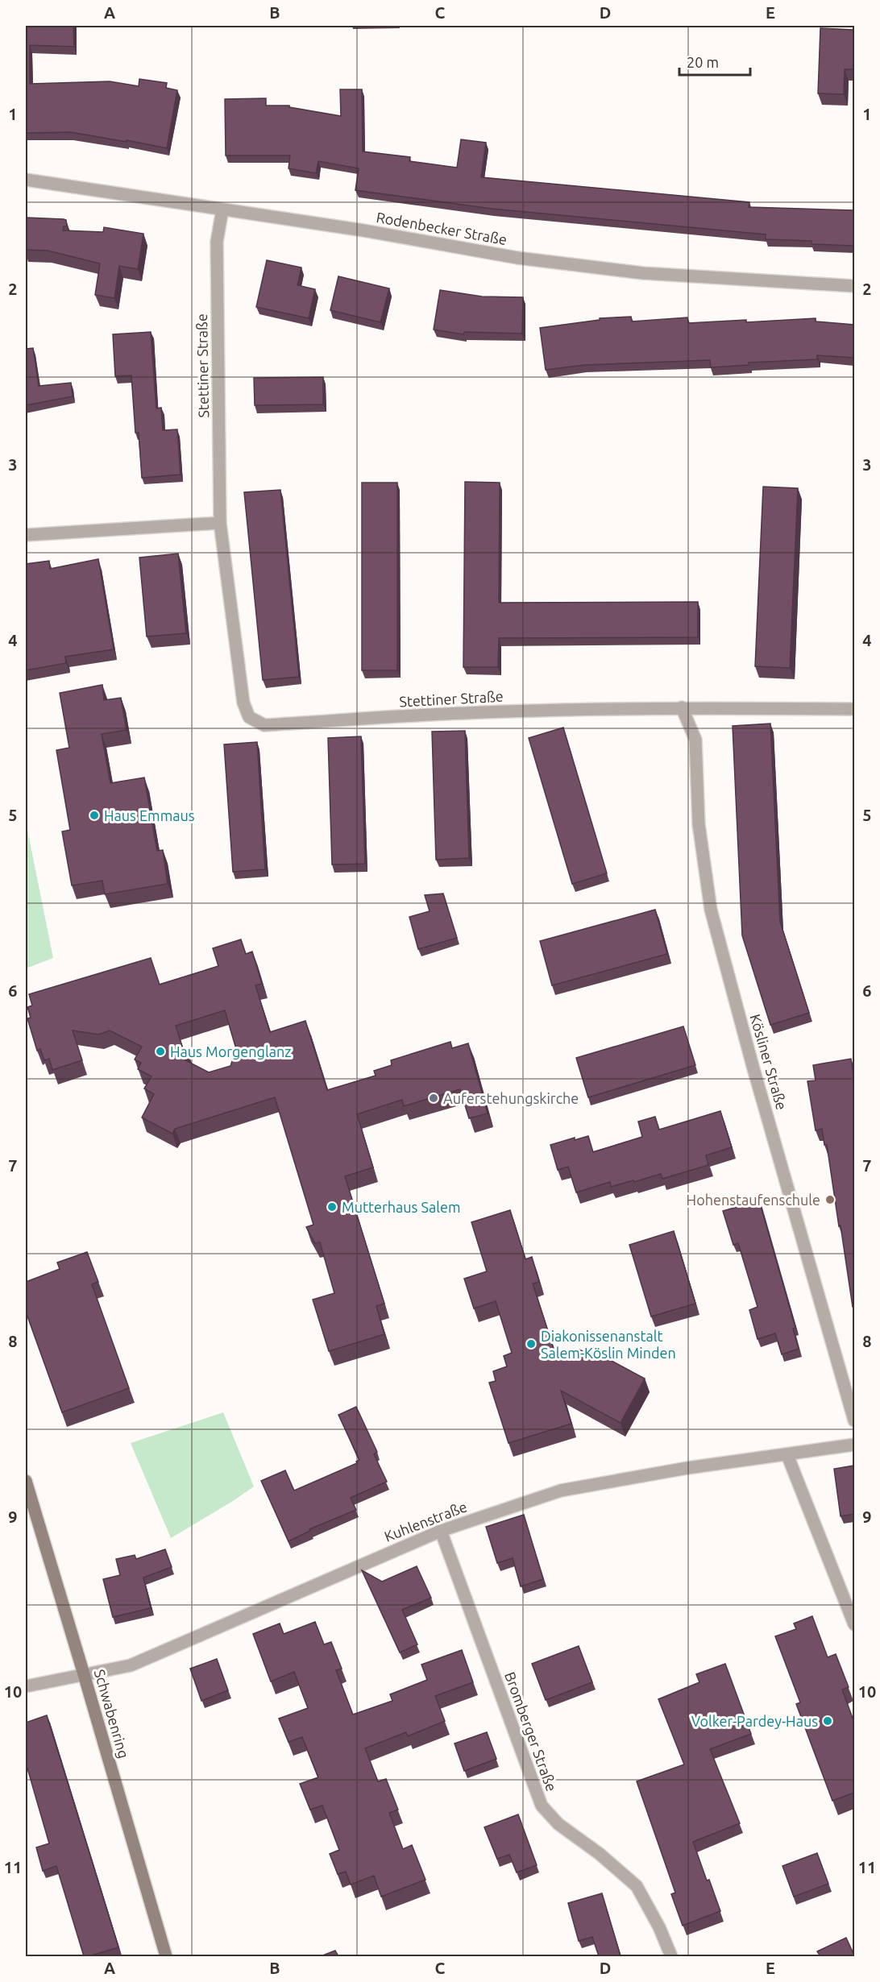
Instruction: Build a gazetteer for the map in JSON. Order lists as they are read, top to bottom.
{
  "streets": {
    "street": [
      "Rodenbecker Straße",
      "Stettiner Straße",
      "Kösliner Straße",
      "Kuhlenstraße",
      "Schwabenring",
      "Bromberger Straße"
    ]
  },
  "crossings": [
    ["Rodenbecker Straße", "Stettiner Straße"],
    ["Stettiner Straße", "Kösliner Straße"],
    ["Kuhlenstraße", "Schwabenring"],
    ["Kuhlenstraße", "Bromberger Straße"]
  ],
  "places": [
    "Haus Emmaus",
    "Haus Morgenglanz",
    "Auferstehungskirche",
    "Hohenstaufenschule",
    "Mutterhaus Salem",
    "Diakonissenanstalt Salem-Köslin Minden",
    "Volker-Pardey-Haus"
  ],
  "scale_bar": "20 m",
  "grid": {
    "columns": [
      "A",
      "B",
      "C",
      "D",
      "E"
    ],
    "rows": [
      "1",
      "2",
      "3",
      "4",
      "5",
      "6",
      "7",
      "8",
      "9",
      "10",
      "11"
    ]
  }
}
